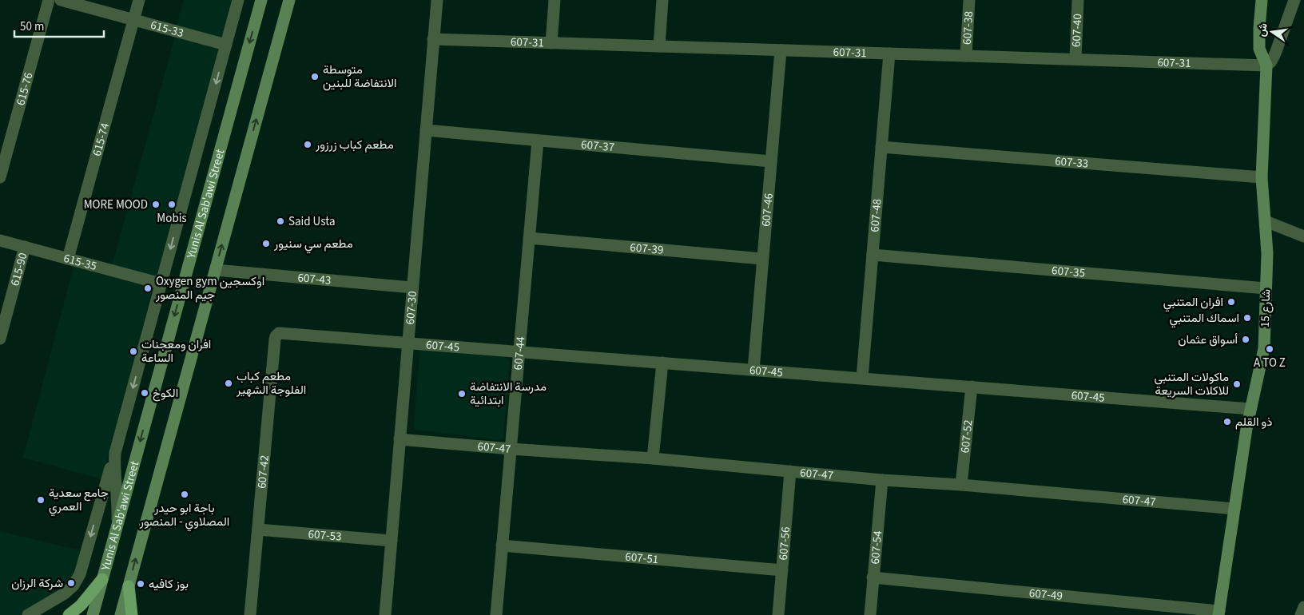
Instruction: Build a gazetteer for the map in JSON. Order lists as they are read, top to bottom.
{
  "streets": {
    "main road": ["Yunis Al Sab'awi Street", "شارع 15"],
    "street": [
      "607-38",
      "615-33",
      "607-40",
      "607-31",
      "615-76",
      "615-74",
      "607-37",
      "607-33",
      "607-46",
      "607-48",
      "607-39",
      "615-35",
      "615-90",
      "607-35",
      "607-43",
      "607-30",
      "607-45",
      "607-44",
      "607-52",
      "607-47",
      "607-42",
      "607-53",
      "607-56",
      "607-54",
      "607-51",
      "607-49"
    ]
  },
  "crossings": [
    ["607-38", "607-31"],
    ["615-33", "615-74"],
    ["607-40", "607-31"],
    ["607-31", "607-46"],
    ["607-31", "607-48"],
    ["607-31", "607-30"],
    ["607-31", "شارع 15"],
    ["615-74", "615-35"],
    ["607-37", "607-46"],
    ["607-37", "607-30"],
    ["607-37", "607-44"],
    ["607-33", "607-48"],
    ["607-33", "شارع 15"],
    ["607-46", "607-39"],
    ["607-46", "607-45"],
    ["607-48", "607-35"],
    ["607-48", "607-45"],
    ["607-39", "607-44"],
    ["615-35", "615-90"],
    ["607-35", "شارع 15"],
    ["607-43", "607-30"],
    ["607-30", "607-45"],
    ["607-30", "607-47"],
    ["607-30", "607-53"],
    ["شارع 15", "607-45"],
    ["شارع 15", "607-47"],
    ["شارع 15", "607-49"],
    ["607-45", "607-44"],
    ["607-45", "607-52"],
    ["607-45", "607-42"],
    ["607-44", "607-47"],
    ["607-44", "607-51"],
    ["607-52", "607-47"],
    ["607-47", "607-56"],
    ["607-47", "607-54"],
    ["607-42", "607-53"],
    ["607-56", "607-51"],
    ["607-54", "607-49"]
  ],
  "places": [
    "متوسطة الانتفاضة للبنين",
    "مطعم كباب زرزور",
    "MORE MOOD",
    "Mobis",
    "Said Usta",
    "مطعم سي سنيور",
    "Oxygen gym اوكسجين جيم المنصور",
    "افران المتنبي",
    "اسماك المتنبي",
    "أسواق عثمان",
    "A TO Z",
    "افران ومعجنات الساعة",
    "مطعم كباب الفلوجة الشهير",
    "ماكولات المتنبي للاكلات السريعة",
    "الكوخ",
    "مدرسة الانتفاضة ابتدائية",
    "ذو القلم",
    "باجة ابو حيدر المصلاوي - المنصور",
    "جامع سعدية العمري",
    "شركة الرزان",
    "بوز كافيه"
  ],
  "scale_bar": "50 m",
  "north": "left"
}
